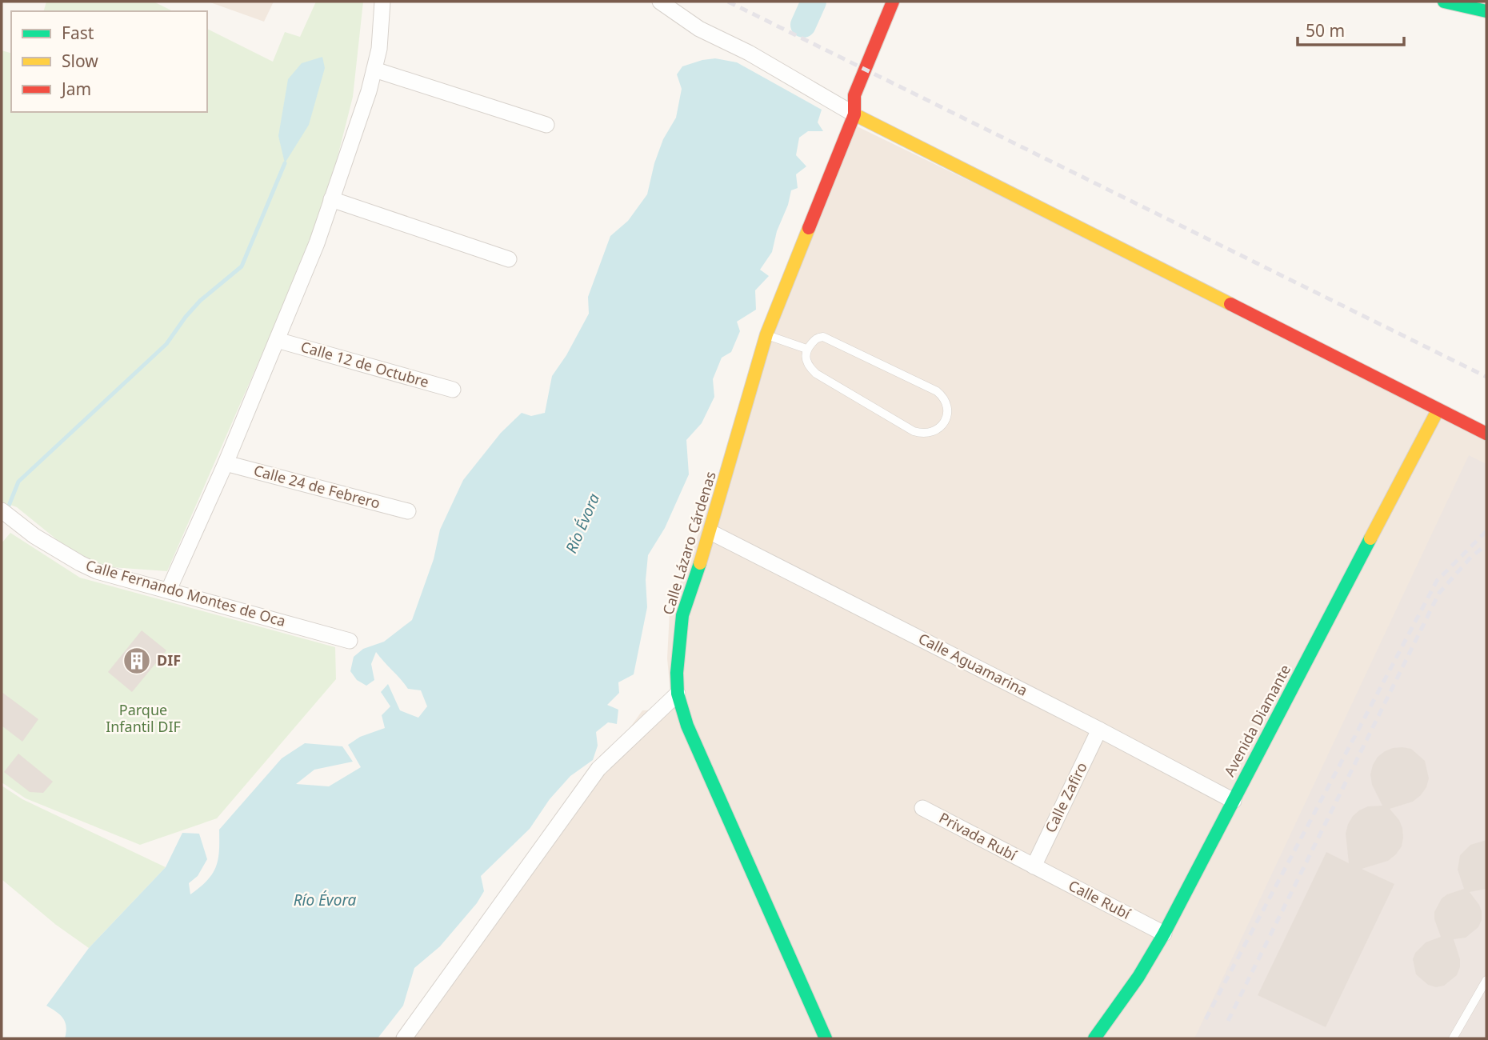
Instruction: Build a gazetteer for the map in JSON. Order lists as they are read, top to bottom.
{
  "streets": {
    "street": [
      "Calle 12 de Octubre",
      "Calle 24 de Febrero",
      "Calle Lázaro Cárdenas",
      "Calle Fernando Montes de Oca",
      "Calle Aguamarina",
      "Avenida Diamante",
      "Calle Zafiro",
      "Privada Rubí",
      "Calle Rubí"
    ]
  },
  "crossings": [
    ["Calle Lázaro Cárdenas", "Calle Aguamarina"],
    ["Calle Aguamarina", "Avenida Diamante"],
    ["Calle Aguamarina", "Calle Zafiro"],
    ["Avenida Diamante", "Calle Rubí"],
    ["Calle Zafiro", "Privada Rubí"],
    ["Calle Zafiro", "Calle Rubí"],
    ["Privada Rubí", "Calle Rubí"]
  ],
  "water": ["Río Évora"],
  "parks": ["Parque Infantil DIF"],
  "places": {
    "building": ["DIF"]
  },
  "legend": ["Fast", "Slow", "Jam"],
  "scale_bar": "50 m"
}
